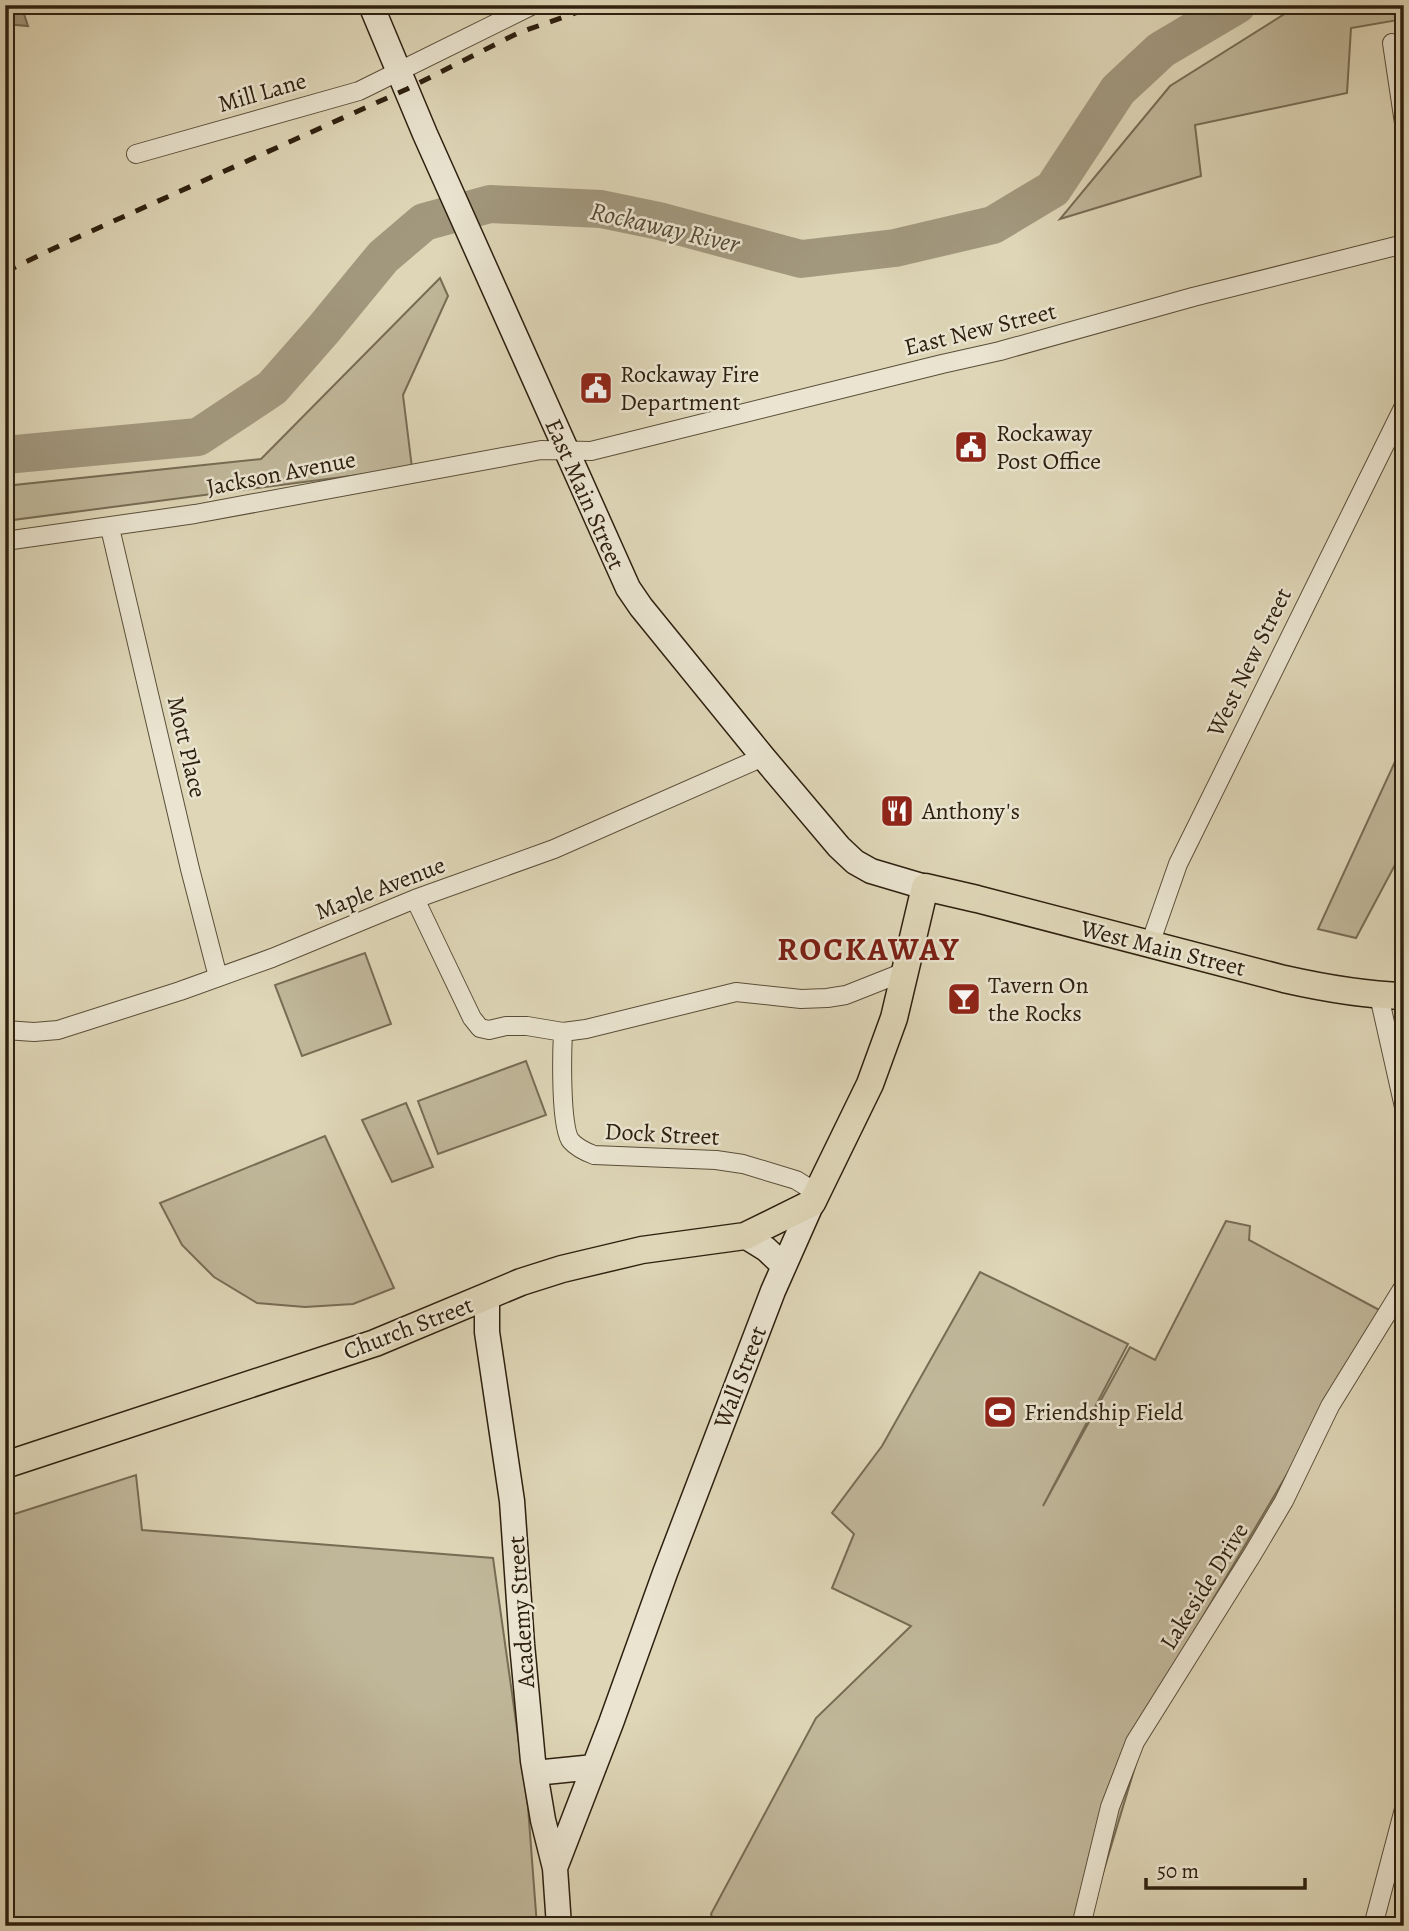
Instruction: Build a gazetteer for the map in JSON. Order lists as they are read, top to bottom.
{
  "streets": {
    "main road": ["West Main Street", "Church Street", "Wall Street"],
    "street": [
      "Mill Lane",
      "East New Street",
      "Jackson Avenue",
      "East Main Street",
      "West New Street",
      "Mott Place",
      "Maple Avenue",
      "Dock Street",
      "Lakeside Drive",
      "Academy Street"
    ]
  },
  "crossings": [
    ["Mill Lane", "East Main Street"],
    ["East New Street", "Jackson Avenue"],
    ["East New Street", "East Main Street"],
    ["Jackson Avenue", "East Main Street"],
    ["Jackson Avenue", "Mott Place"],
    ["East Main Street", "Maple Avenue"],
    ["East Main Street", "West Main Street"],
    ["East Main Street", "Wall Street"],
    ["West New Street", "West Main Street"],
    ["Mott Place", "Maple Avenue"],
    ["West Main Street", "Wall Street"],
    ["Dock Street", "Church Street"],
    ["Dock Street", "Wall Street"],
    ["Church Street", "Wall Street"],
    ["Church Street", "Academy Street"],
    ["Wall Street", "Academy Street"]
  ],
  "districts": ["ROCKAWAY"],
  "water": ["Rockaway River"],
  "places": {
    "public building": ["Rockaway Fire Department", "Rockaway Post Office"],
    "restaurant": ["Anthony's"],
    "bar": ["Tavern On the Rocks"],
    "sports": ["Friendship Field"]
  },
  "scale_bar": "50 m"
}
